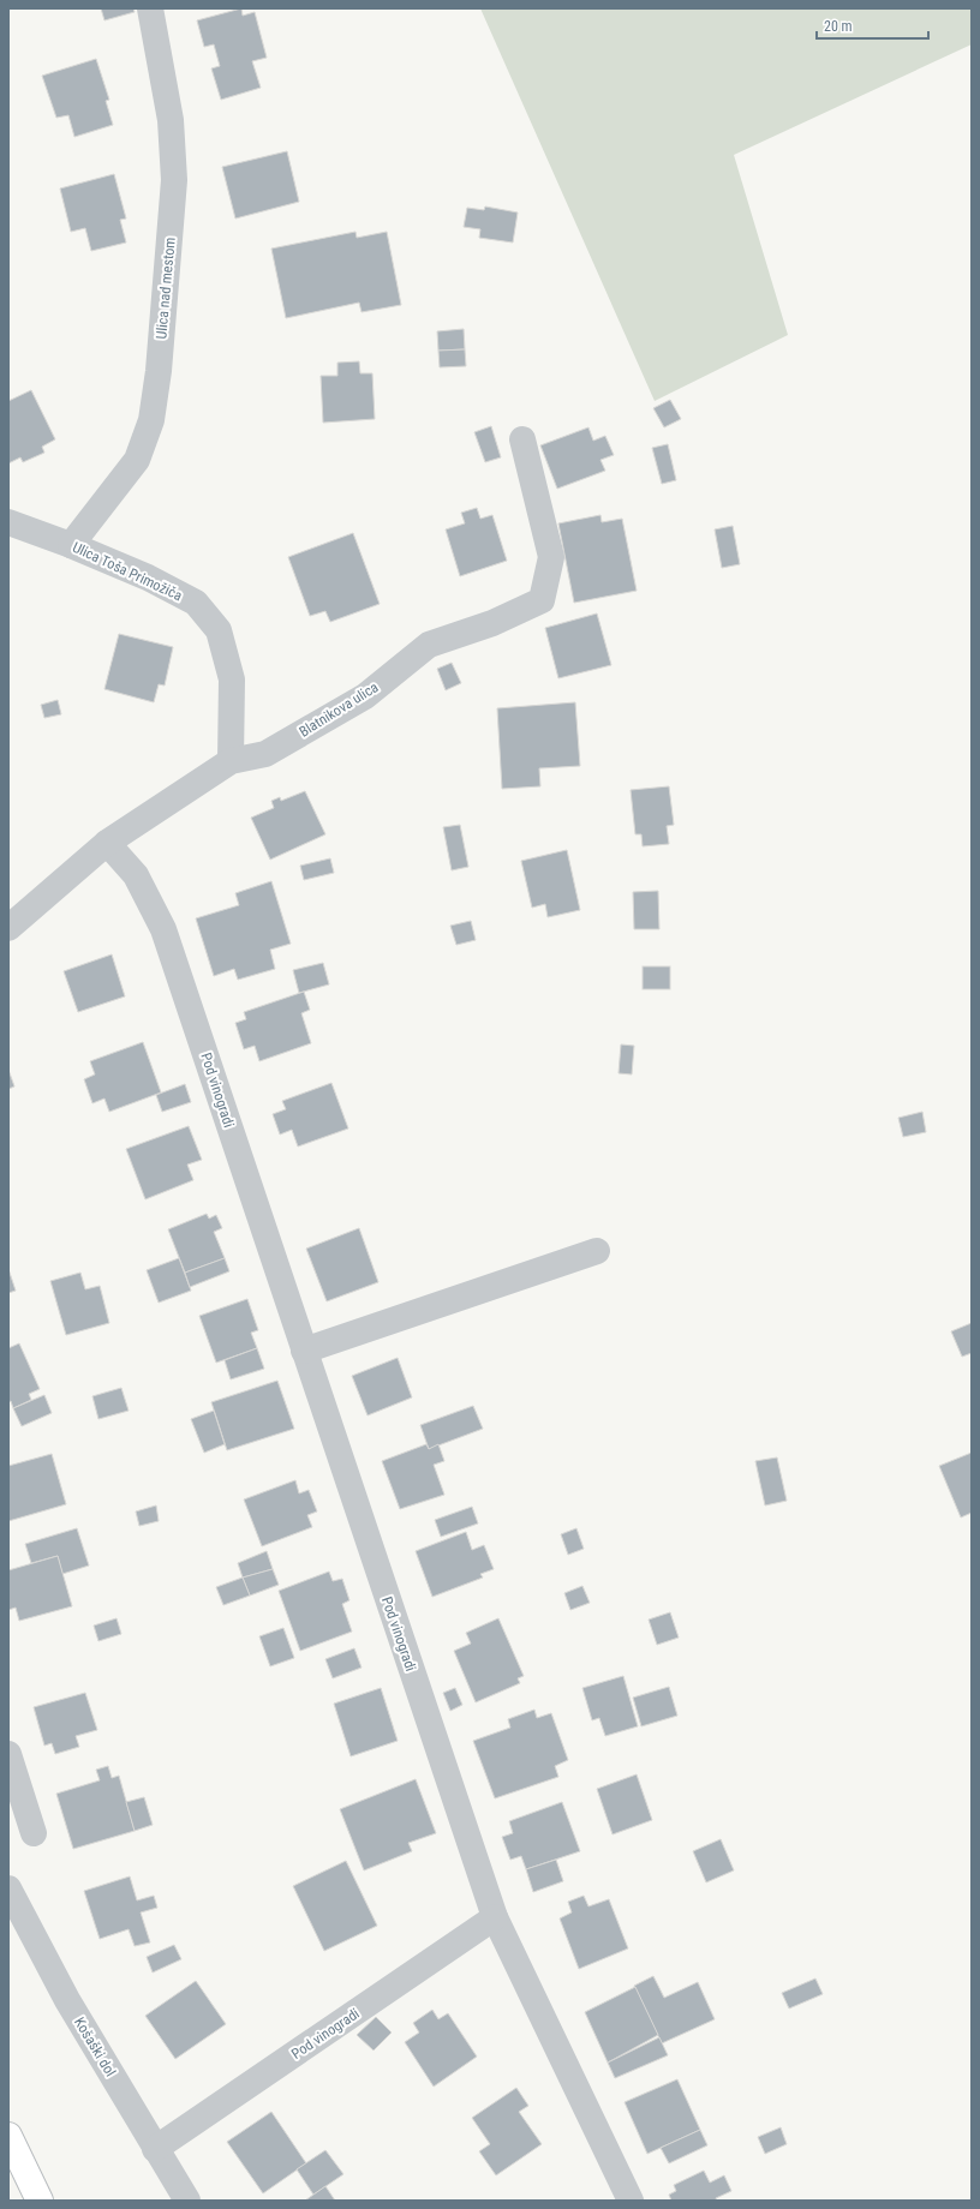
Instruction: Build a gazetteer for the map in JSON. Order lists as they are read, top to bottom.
{
  "streets": {
    "street": [
      "Ulica nad mestom",
      "Ulica Toša Primožiča",
      "Blatnikova ulica",
      "Pod vinogradi",
      "Košaški dol"
    ]
  },
  "crossings": [
    ["Ulica nad mestom", "Ulica Toša Primožiča"],
    ["Ulica Toša Primožiča", "Blatnikova ulica"],
    ["Blatnikova ulica", "Pod vinogradi"],
    ["Pod vinogradi", "Košaški dol"]
  ],
  "scale_bar": "20 m"
}
